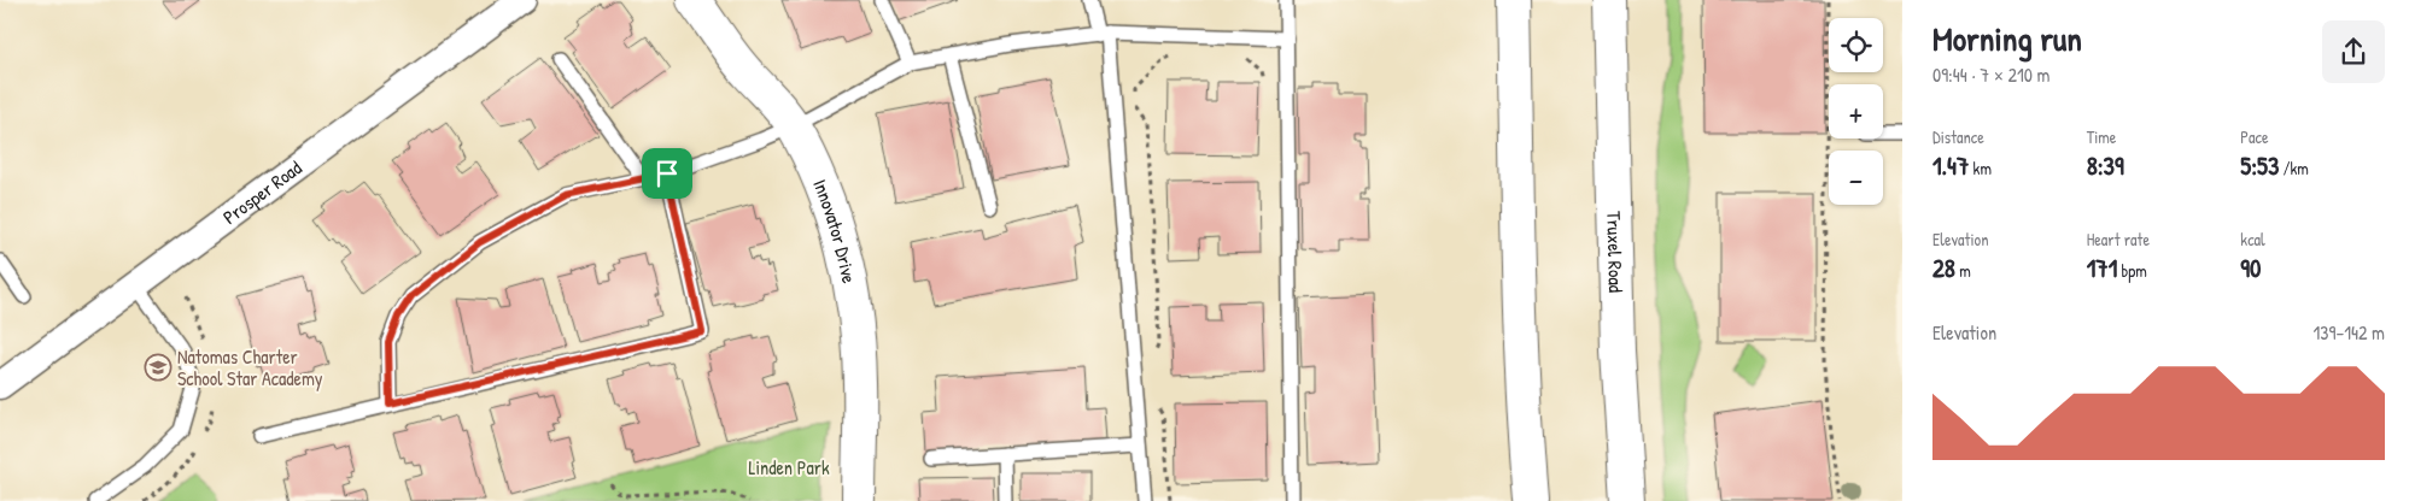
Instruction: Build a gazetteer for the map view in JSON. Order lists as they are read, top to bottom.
{
  "streets": {
    "main road": ["Innovator Drive", "Truxel Road"],
    "street": ["Prosper Road"]
  },
  "parks": ["Linden Park"],
  "places": {
    "school or university": ["Natomas Charter School Star Academy"]
  },
  "page": {
    "heading": ["Morning run", "09:44 · 7 × 210 m"],
    "map_buttons": ["+", "−"],
    "stats": [
      ["Distance", "1.47 km"],
      ["Time", "8:39"],
      ["Pace", "5:53 /km"],
      ["Elevation", "28 m"],
      ["Heart rate", "171 bpm"],
      ["kcal", "90"]
    ],
    "chart": ["Elevation", "139–142 m"]
  }
}
